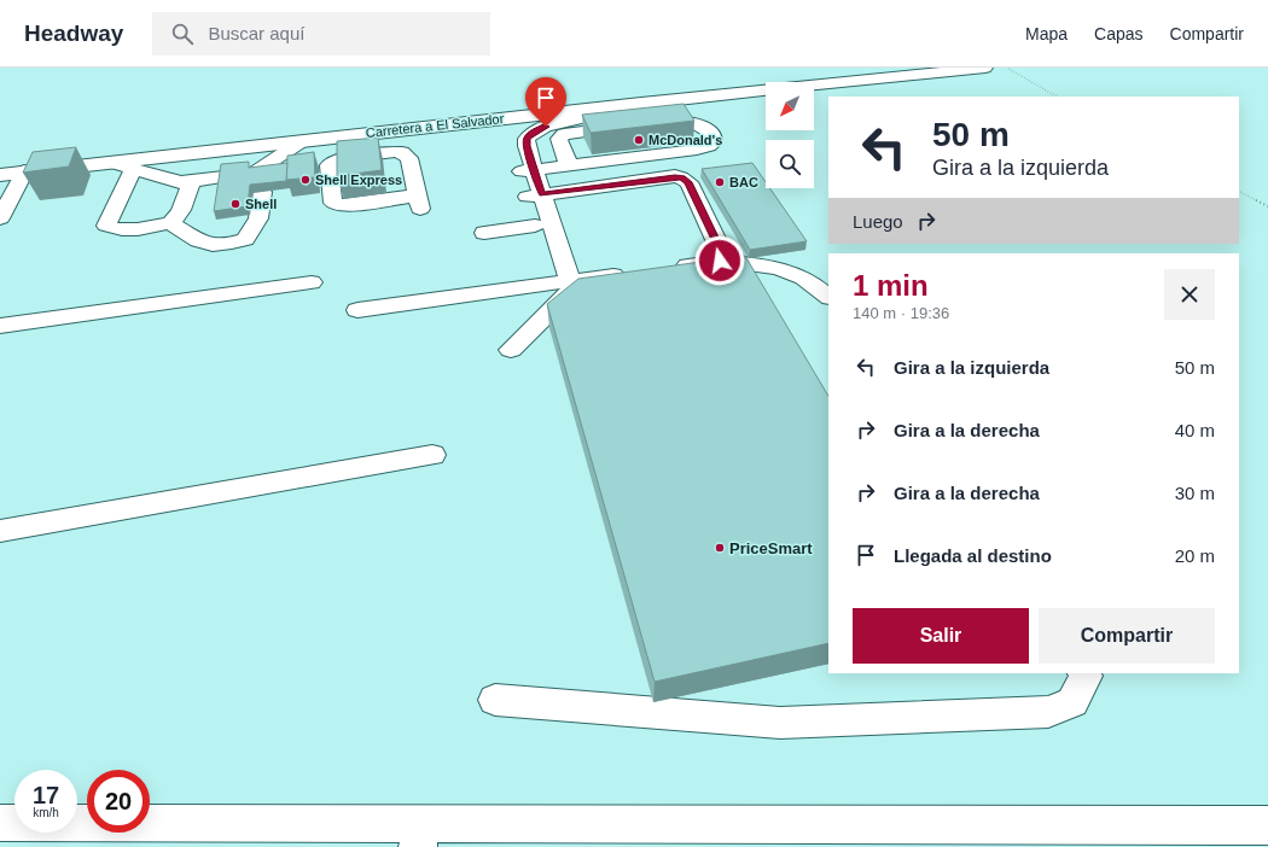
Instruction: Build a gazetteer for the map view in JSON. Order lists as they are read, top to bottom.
{
  "streets": {
    "main road": ["Carretera a El Salvador"]
  },
  "places": [
    "McDonald's",
    "Shell Express",
    "BAC",
    "Shell",
    "PriceSmart"
  ],
  "north": "bottom left",
  "page": {
    "header": "Headway",
    "search": "Buscar aquí",
    "nav": ["Mapa", "Capas", "Compartir"],
    "turn": ["50 m", "Gira a la izquierda"],
    "then": "Luego",
    "heading": ["1 min", "140 m · 19:36"],
    "list": [
      {
        "name": "Gira a la izquierda",
        "value": "50 m"
      },
      {
        "name": "Gira a la derecha",
        "value": "40 m"
      },
      {
        "name": "Gira a la derecha",
        "value": "30 m"
      },
      {
        "name": "Llegada al destino",
        "value": "20 m"
      }
    ],
    "buttons": ["Salir", "Compartir"],
    "speed": "17 km/h",
    "limit": "20"
  }
}
